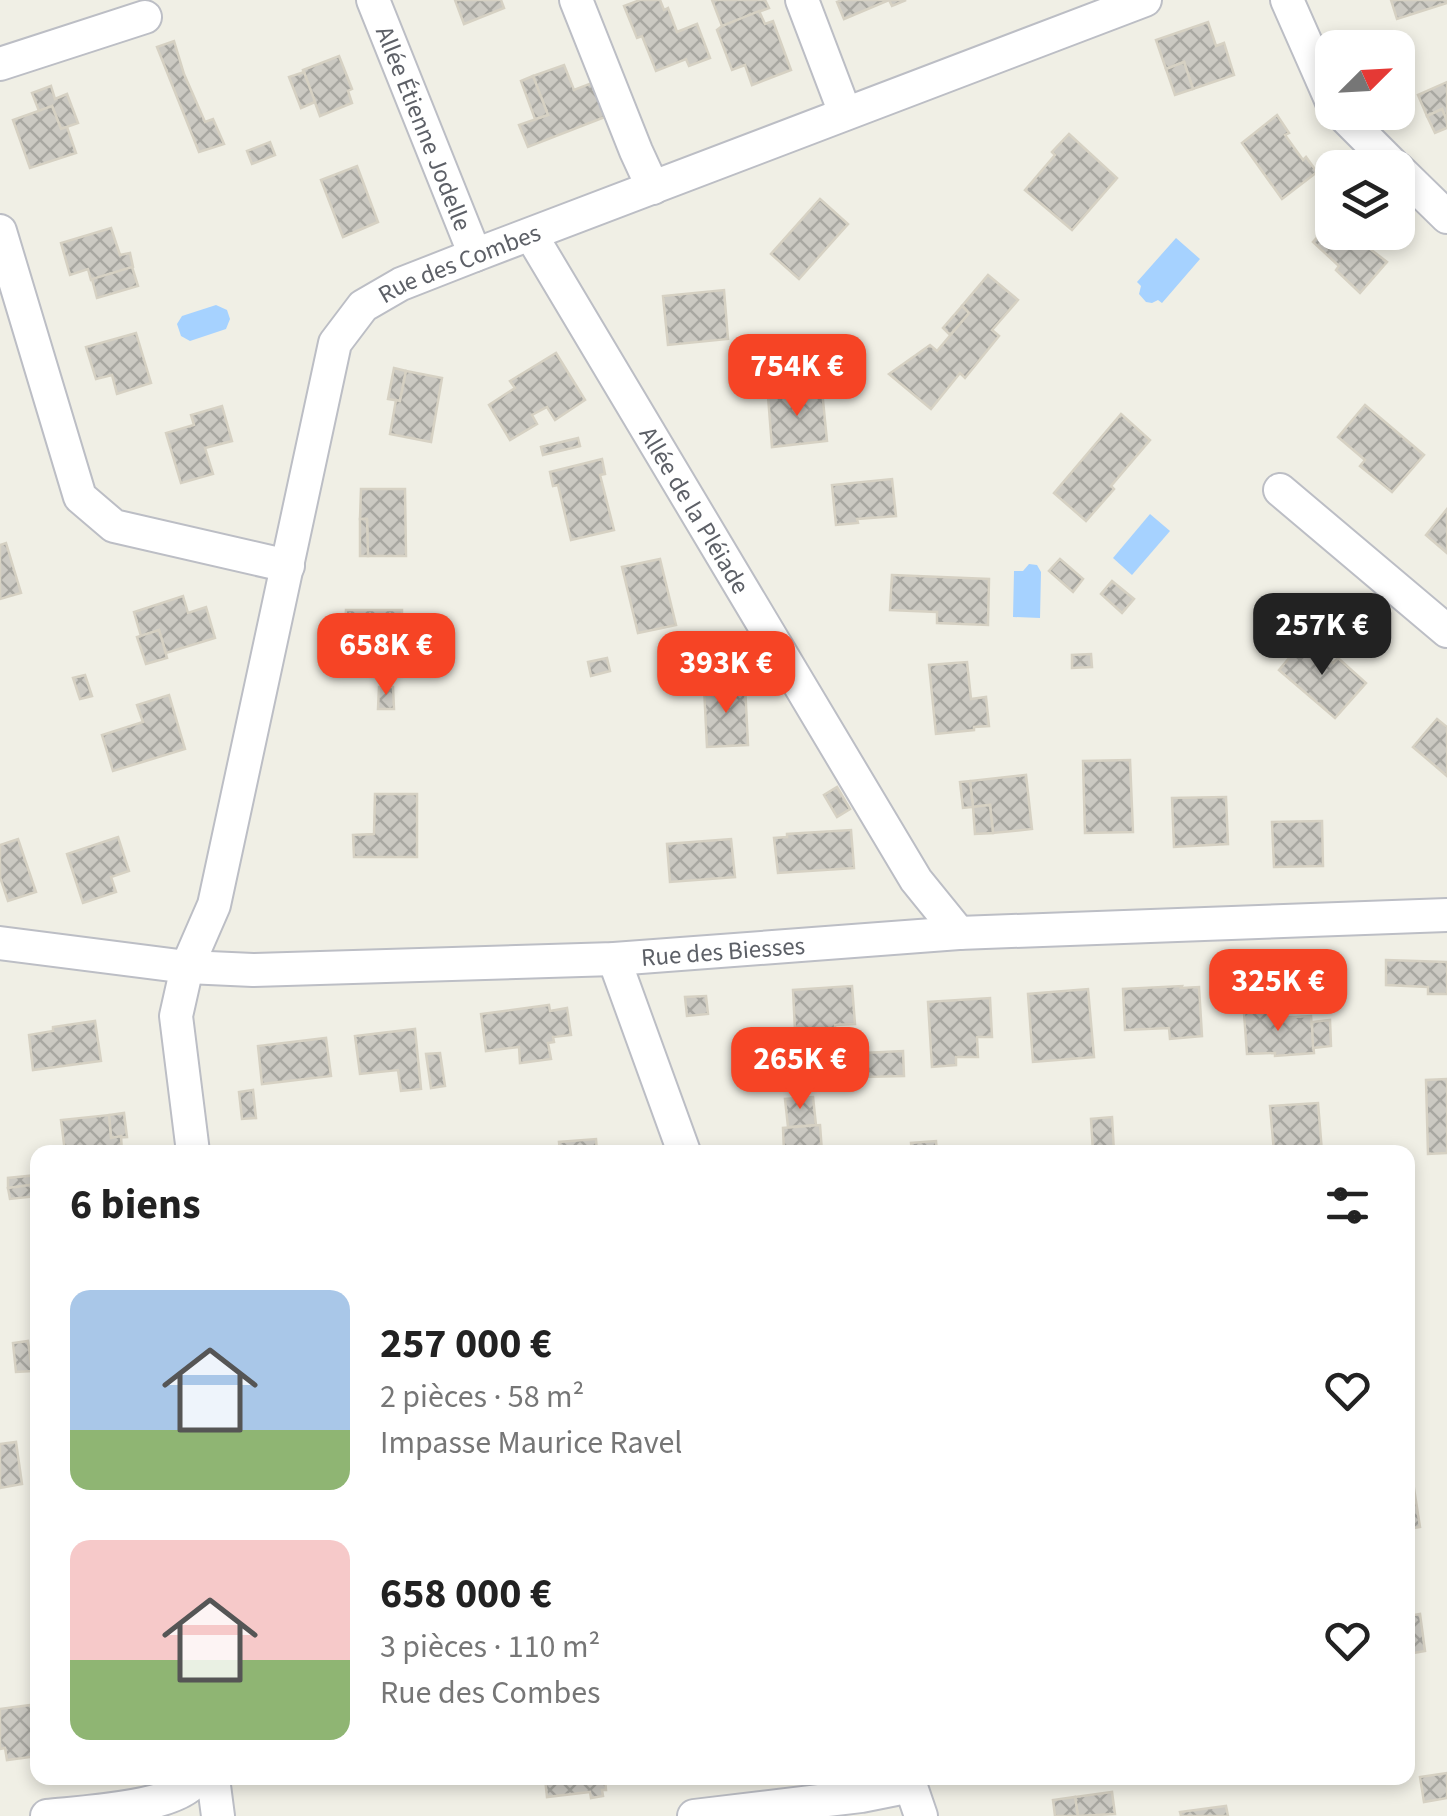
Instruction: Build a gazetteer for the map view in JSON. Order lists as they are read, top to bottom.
{
  "streets": {
    "street": [
      "Allée Étienne Jodelle",
      "Rue des Combes",
      "Allée de la Pléiade",
      "Rue des Biesses"
    ]
  },
  "crossings": [
    ["Allée Étienne Jodelle", "Rue des Combes"],
    ["Rue des Combes", "Allée de la Pléiade"],
    ["Rue des Combes", "Rue des Biesses"],
    ["Allée de la Pléiade", "Rue des Biesses"]
  ],
  "north": "top right",
  "page": {
    "price": [
      "754K €",
      "257K €",
      "658K €",
      "393K €",
      "325K €",
      "265K €"
    ],
    "heading": "6 biens",
    "list": [
      {
        "name": "257 000 €",
        "note": "2 pièces · 58 m² · Impasse Maurice Ravel"
      },
      {
        "name": "658 000 €",
        "note": "3 pièces · 110 m² · Rue des Combes"
      }
    ]
  }
}
